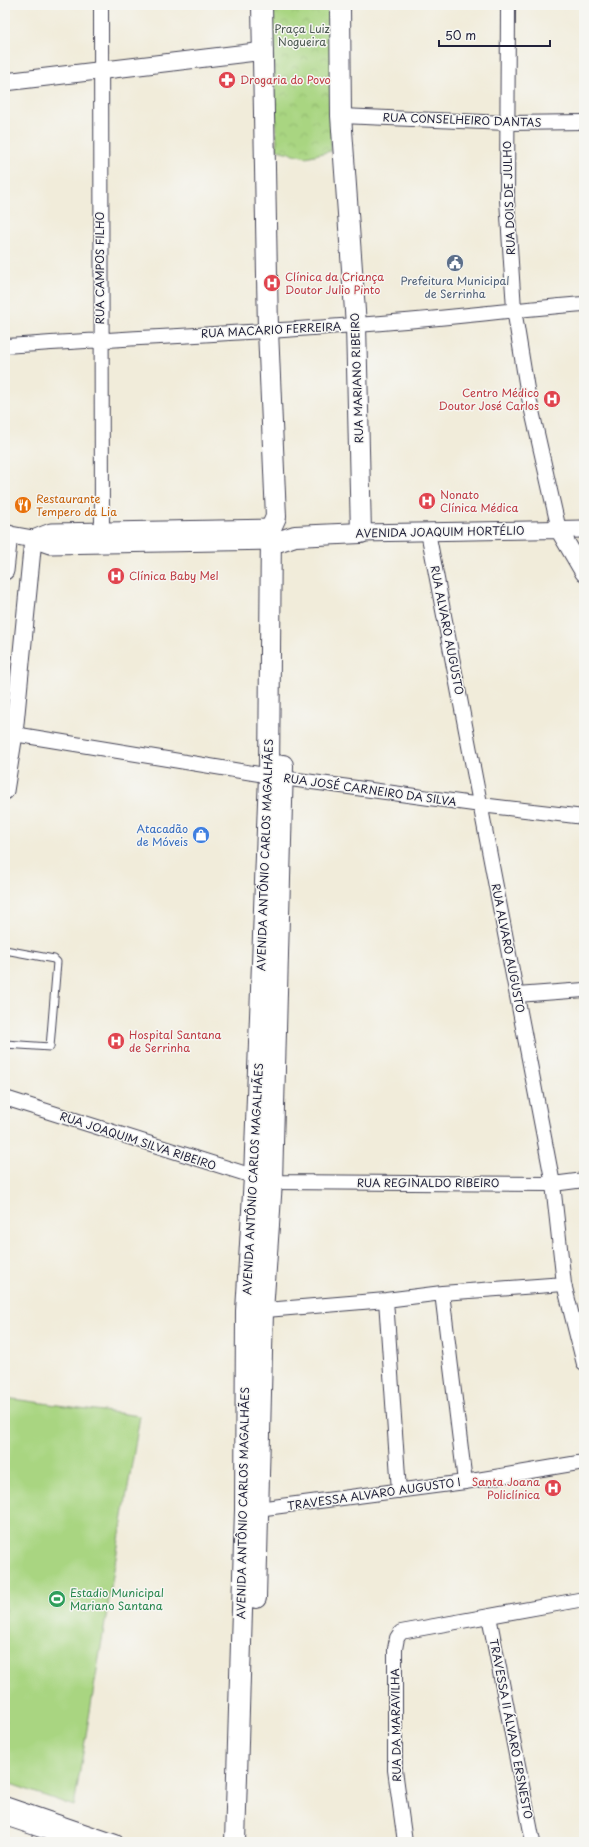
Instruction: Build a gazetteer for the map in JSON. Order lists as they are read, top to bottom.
{
  "streets": {
    "main road": ["RUA MARIANO RIBEIRO", "AVENIDA JOAQUIM HORTÉLIO", "AVENIDA ANTÔNIO CARLOS MAGALHÃES"],
    "street": [
      "RUA CONSELHEIRO DANTAS",
      "RUA DOIS DE JULHO",
      "RUA CAMPOS FILHO",
      "RUA MACARIO FERREIRA",
      "RUA ALVARO AUGUSTO",
      "RUA JOSÉ CARNEIRO DA SILVA",
      "RUA JOAQUIM SILVA RIBEIRO",
      "RUA REGINALDO RIBEIRO",
      "TRAVESSA ALVARO AUGUSTO I",
      "RUA DA MARAVILHA",
      "TRAVESSA II ÁLVARO ERSNESTO"
    ]
  },
  "crossings": [
    ["RUA CONSELHEIRO DANTAS", "RUA DOIS DE JULHO"],
    ["RUA CONSELHEIRO DANTAS", "RUA MARIANO RIBEIRO"],
    ["RUA DOIS DE JULHO", "RUA MACARIO FERREIRA"],
    ["RUA DOIS DE JULHO", "AVENIDA JOAQUIM HORTÉLIO"],
    ["RUA CAMPOS FILHO", "RUA MACARIO FERREIRA"],
    ["RUA CAMPOS FILHO", "AVENIDA JOAQUIM HORTÉLIO"],
    ["RUA MACARIO FERREIRA", "RUA MARIANO RIBEIRO"],
    ["RUA MACARIO FERREIRA", "AVENIDA ANTÔNIO CARLOS MAGALHÃES"],
    ["RUA MARIANO RIBEIRO", "AVENIDA JOAQUIM HORTÉLIO"],
    ["AVENIDA JOAQUIM HORTÉLIO", "RUA ALVARO AUGUSTO"],
    ["AVENIDA JOAQUIM HORTÉLIO", "AVENIDA ANTÔNIO CARLOS MAGALHÃES"],
    ["RUA ALVARO AUGUSTO", "RUA JOSÉ CARNEIRO DA SILVA"],
    ["RUA ALVARO AUGUSTO", "RUA REGINALDO RIBEIRO"],
    ["RUA JOSÉ CARNEIRO DA SILVA", "AVENIDA ANTÔNIO CARLOS MAGALHÃES"],
    ["AVENIDA ANTÔNIO CARLOS MAGALHÃES", "RUA JOAQUIM SILVA RIBEIRO"],
    ["AVENIDA ANTÔNIO CARLOS MAGALHÃES", "RUA REGINALDO RIBEIRO"],
    ["AVENIDA ANTÔNIO CARLOS MAGALHÃES", "TRAVESSA ALVARO AUGUSTO I"],
    ["RUA JOAQUIM SILVA RIBEIRO", "RUA REGINALDO RIBEIRO"],
    ["RUA DA MARAVILHA", "TRAVESSA II ÁLVARO ERSNESTO"]
  ],
  "parks": ["Praça Luiz Nogueira"],
  "places": {
    "pharmacy": ["Drogaria do Povo"],
    "public building": ["Prefeitura Municipal de Serrinha"],
    "hospital": [
      "Clínica da Criança Doutor Julio Pinto",
      "Centro Médico Doutor José Carlos",
      "Nonato Clínica Médica",
      "Clínica Baby Mel",
      "Hospital Santana de Serrinha",
      "Santa Joana Policlínica"
    ],
    "restaurant": ["Restaurante Tempero da Lia"],
    "shop": ["Atacadão de Móveis"],
    "sports": ["Estadio Municipal Mariano Santana"]
  },
  "scale_bar": "50 m"
}
